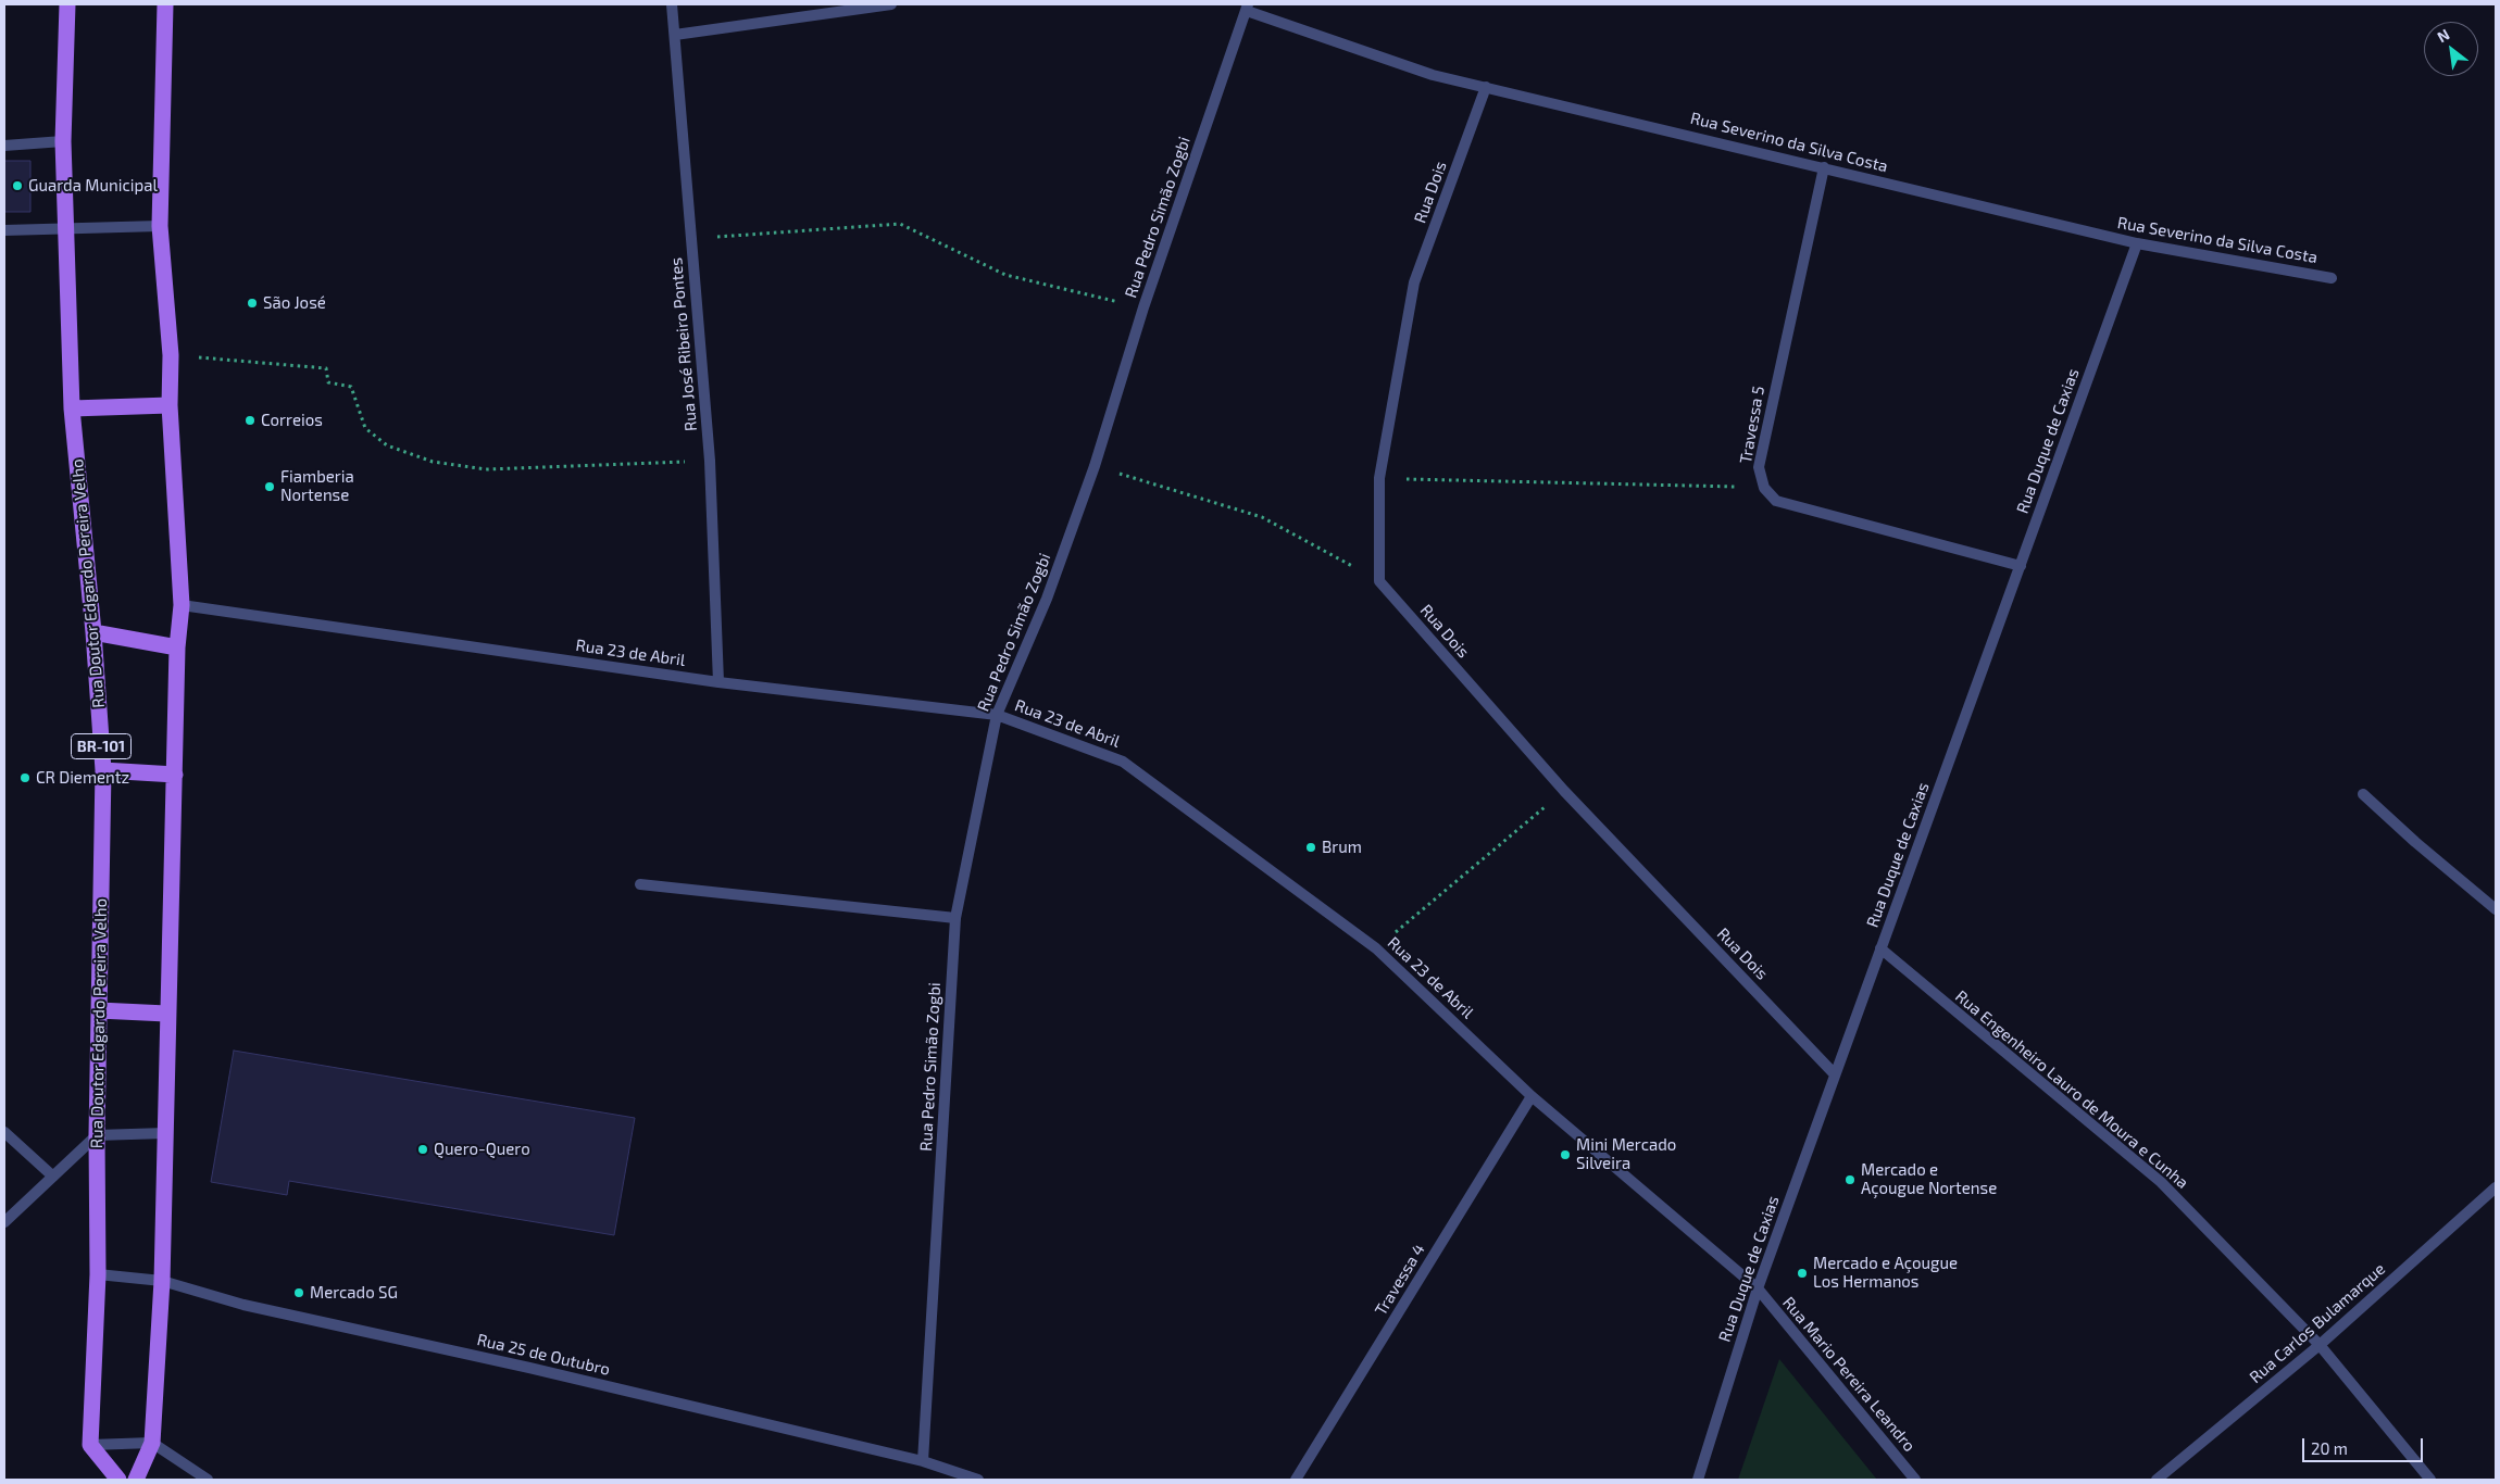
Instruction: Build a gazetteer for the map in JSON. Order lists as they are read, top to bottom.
{
  "streets": {
    "main road": ["Rua Doutor Edgardo Pereira Velho", "BR-101"],
    "street": [
      "Rua Severino da Silva Costa",
      "Rua Dois",
      "Rua Pedro Simão Zogbi",
      "Rua José Ribeiro Pontes",
      "Travessa 5",
      "Rua Duque de Caxias",
      "Rua 23 de Abril",
      "Rua Engenheiro Lauro de Moura e Cunha",
      "Travessa 4",
      "Rua Carlos Bulamarque",
      "Rua 25 de Outubro",
      "Rua Mario Pereira Leandro"
    ]
  },
  "crossings": [
    ["Rua Severino da Silva Costa", "Rua Dois"],
    ["Rua Severino da Silva Costa", "Rua Pedro Simão Zogbi"],
    ["Rua Severino da Silva Costa", "Travessa 5"],
    ["Rua Severino da Silva Costa", "Rua Duque de Caxias"],
    ["Rua Dois", "Rua Duque de Caxias"],
    ["Rua Pedro Simão Zogbi", "Rua 23 de Abril"],
    ["Rua Pedro Simão Zogbi", "Rua 25 de Outubro"],
    ["Rua José Ribeiro Pontes", "Rua 23 de Abril"],
    ["Rua Duque de Caxias", "Rua 23 de Abril"],
    ["Rua Duque de Caxias", "Rua Engenheiro Lauro de Moura e Cunha"],
    ["Rua Duque de Caxias", "Rua Mario Pereira Leandro"],
    ["Rua Doutor Edgardo Pereira Velho", "Rua 25 de Outubro"],
    ["Rua 23 de Abril", "Travessa 4"],
    ["Rua 23 de Abril", "Rua Mario Pereira Leandro"],
    ["Rua Engenheiro Lauro de Moura e Cunha", "Rua Carlos Bulamarque"]
  ],
  "places": [
    "Guarda Municipal",
    "São José",
    "Correios",
    "Fiamberia Nortense",
    "CR Diementz",
    "Brum",
    "Quero-Quero",
    "Mini Mercado Silveira",
    "Mercado e Açougue Nortense",
    "Mercado e Açougue Los Hermanos",
    "Mercado SG"
  ],
  "scale_bar": "20 m",
  "north": "top left"
}
